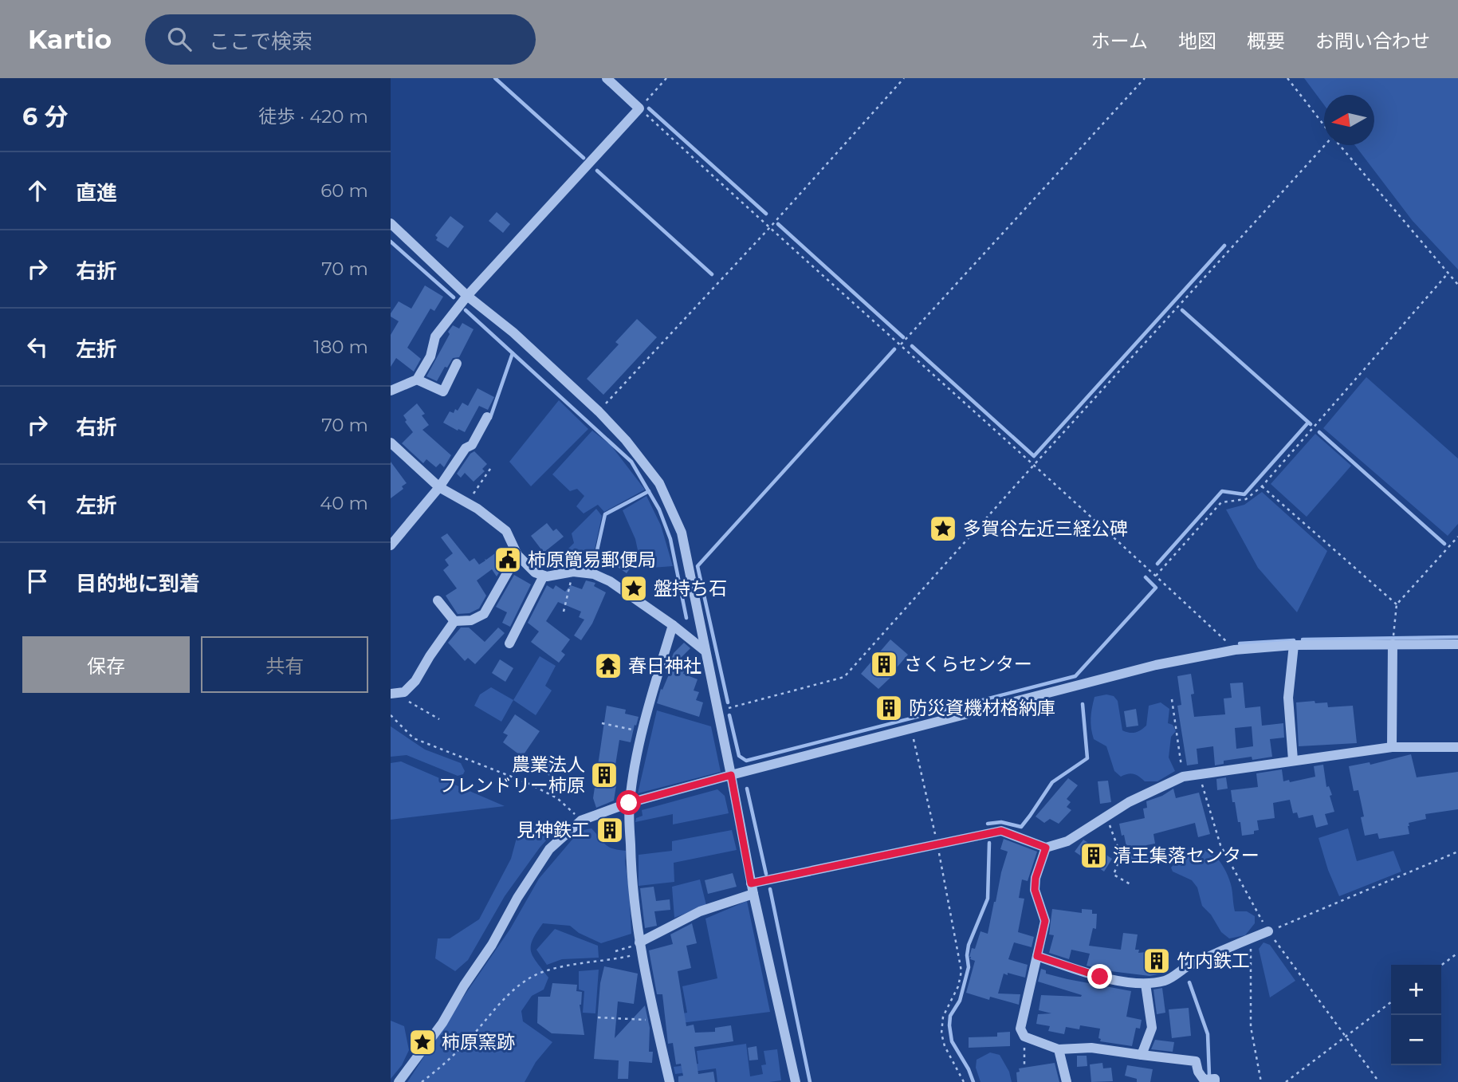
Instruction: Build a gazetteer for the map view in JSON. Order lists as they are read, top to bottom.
{
  "places": {
    "place": ["多賀谷左近三経公碑", "盤持ち石", "柿原窯跡"],
    "public building": ["柿原簡易郵便局"],
    "building": [
      "さくらセンター",
      "防災資機材格納庫",
      "農業法人 フレンドリー柿原",
      "見神鉄工",
      "清王集落センター",
      "竹内鉄工"
    ],
    "temple": ["春日神社"]
  },
  "north": "left",
  "page": {
    "header": "Kartio",
    "search": "ここで検索",
    "nav": [
      "ホーム",
      "地図",
      "概要",
      "お問い合わせ"
    ],
    "heading": ["6 分", "徒歩 · 420 m"],
    "list": [
      ["直進", "60 m"],
      ["右折", "70 m"],
      ["左折", "180 m"],
      ["右折", "70 m"],
      ["左折", "40 m"],
      "目的地に到着"
    ],
    "buttons": ["保存", "共有"],
    "map_buttons": ["+", "−"]
  }
}
